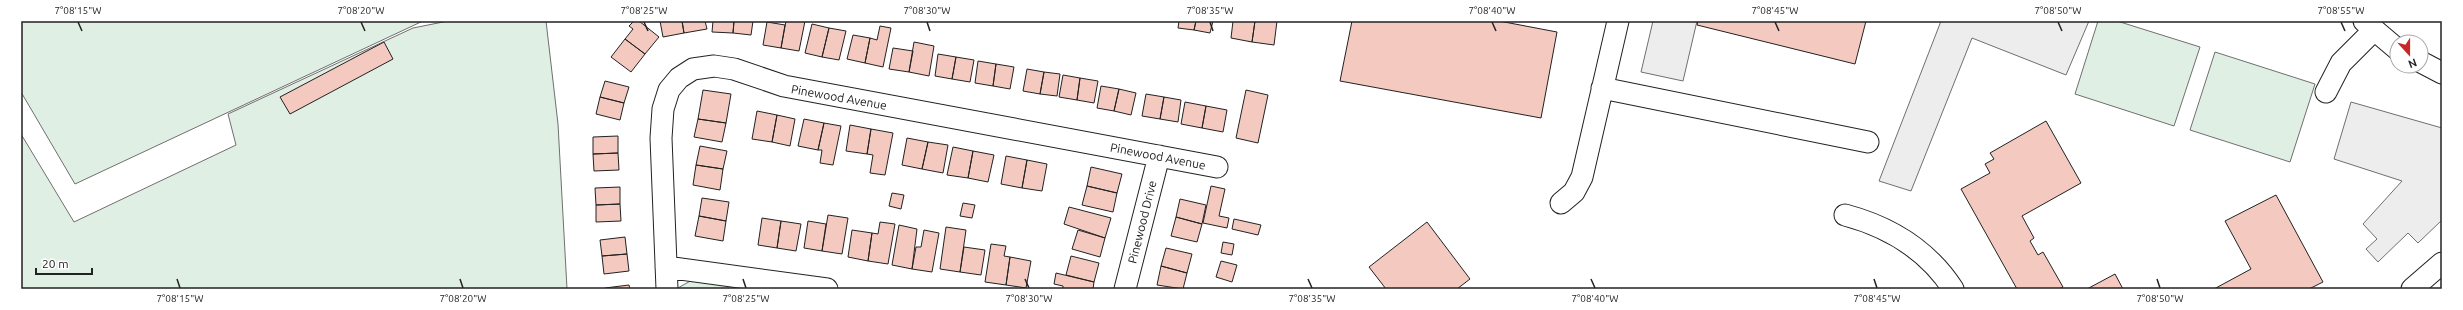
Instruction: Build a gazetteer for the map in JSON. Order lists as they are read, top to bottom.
{
  "streets": {
    "street": ["Pinewood Avenue", "Pinewood Drive"]
  },
  "crossings": [
    ["Pinewood Avenue", "Pinewood Drive"]
  ],
  "scale_bar": "20 m",
  "north": "bottom",
  "coordinates": [
    "7°08'15\"W",
    "7°08'20\"W",
    "7°08'25\"W",
    "7°08'30\"W",
    "7°08'35\"W",
    "7°08'40\"W",
    "7°08'45\"W",
    "7°08'50\"W",
    "7°08'55\"W"
  ]
}
